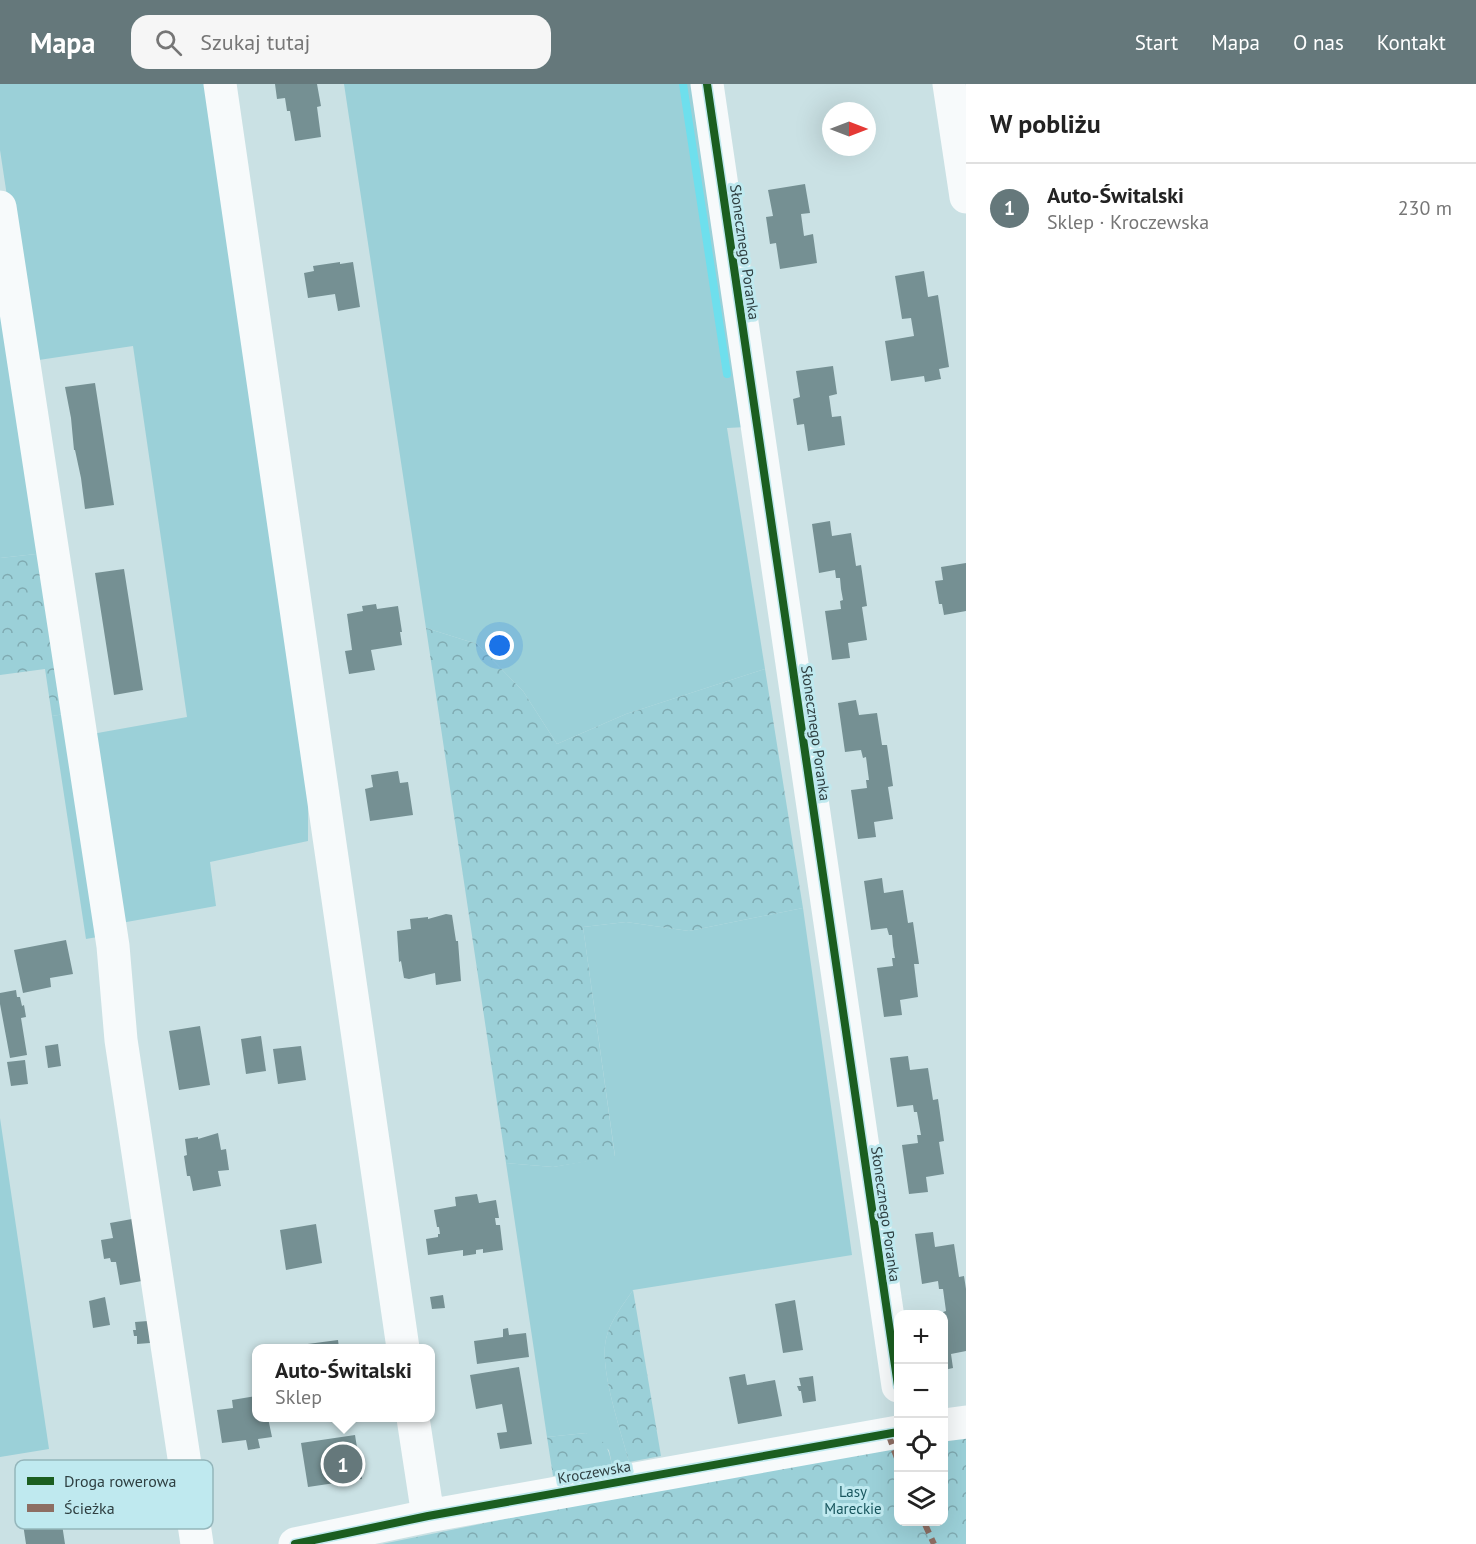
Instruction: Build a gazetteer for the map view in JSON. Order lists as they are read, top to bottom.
{
  "streets": {
    "street": ["Słonecznego Poranka", "Kroczewska"]
  },
  "parks": ["Lasy Mareckie"],
  "legend": ["Droga rowerowa", "Ścieżka"],
  "north": "right",
  "page": {
    "header": "Mapa",
    "search": "Szukaj tutaj",
    "nav": [
      "Start",
      "Mapa",
      "O nas",
      "Kontakt"
    ],
    "heading": "W pobliżu",
    "list": [
      {
        "mark": "1",
        "name": "Auto-Świtalski",
        "note": "Sklep · Kroczewska",
        "value": "230 m"
      }
    ],
    "map_buttons": ["+", "−"],
    "popup": ["Auto-Świtalski", "Sklep"],
    "pins": "1"
  }
}
